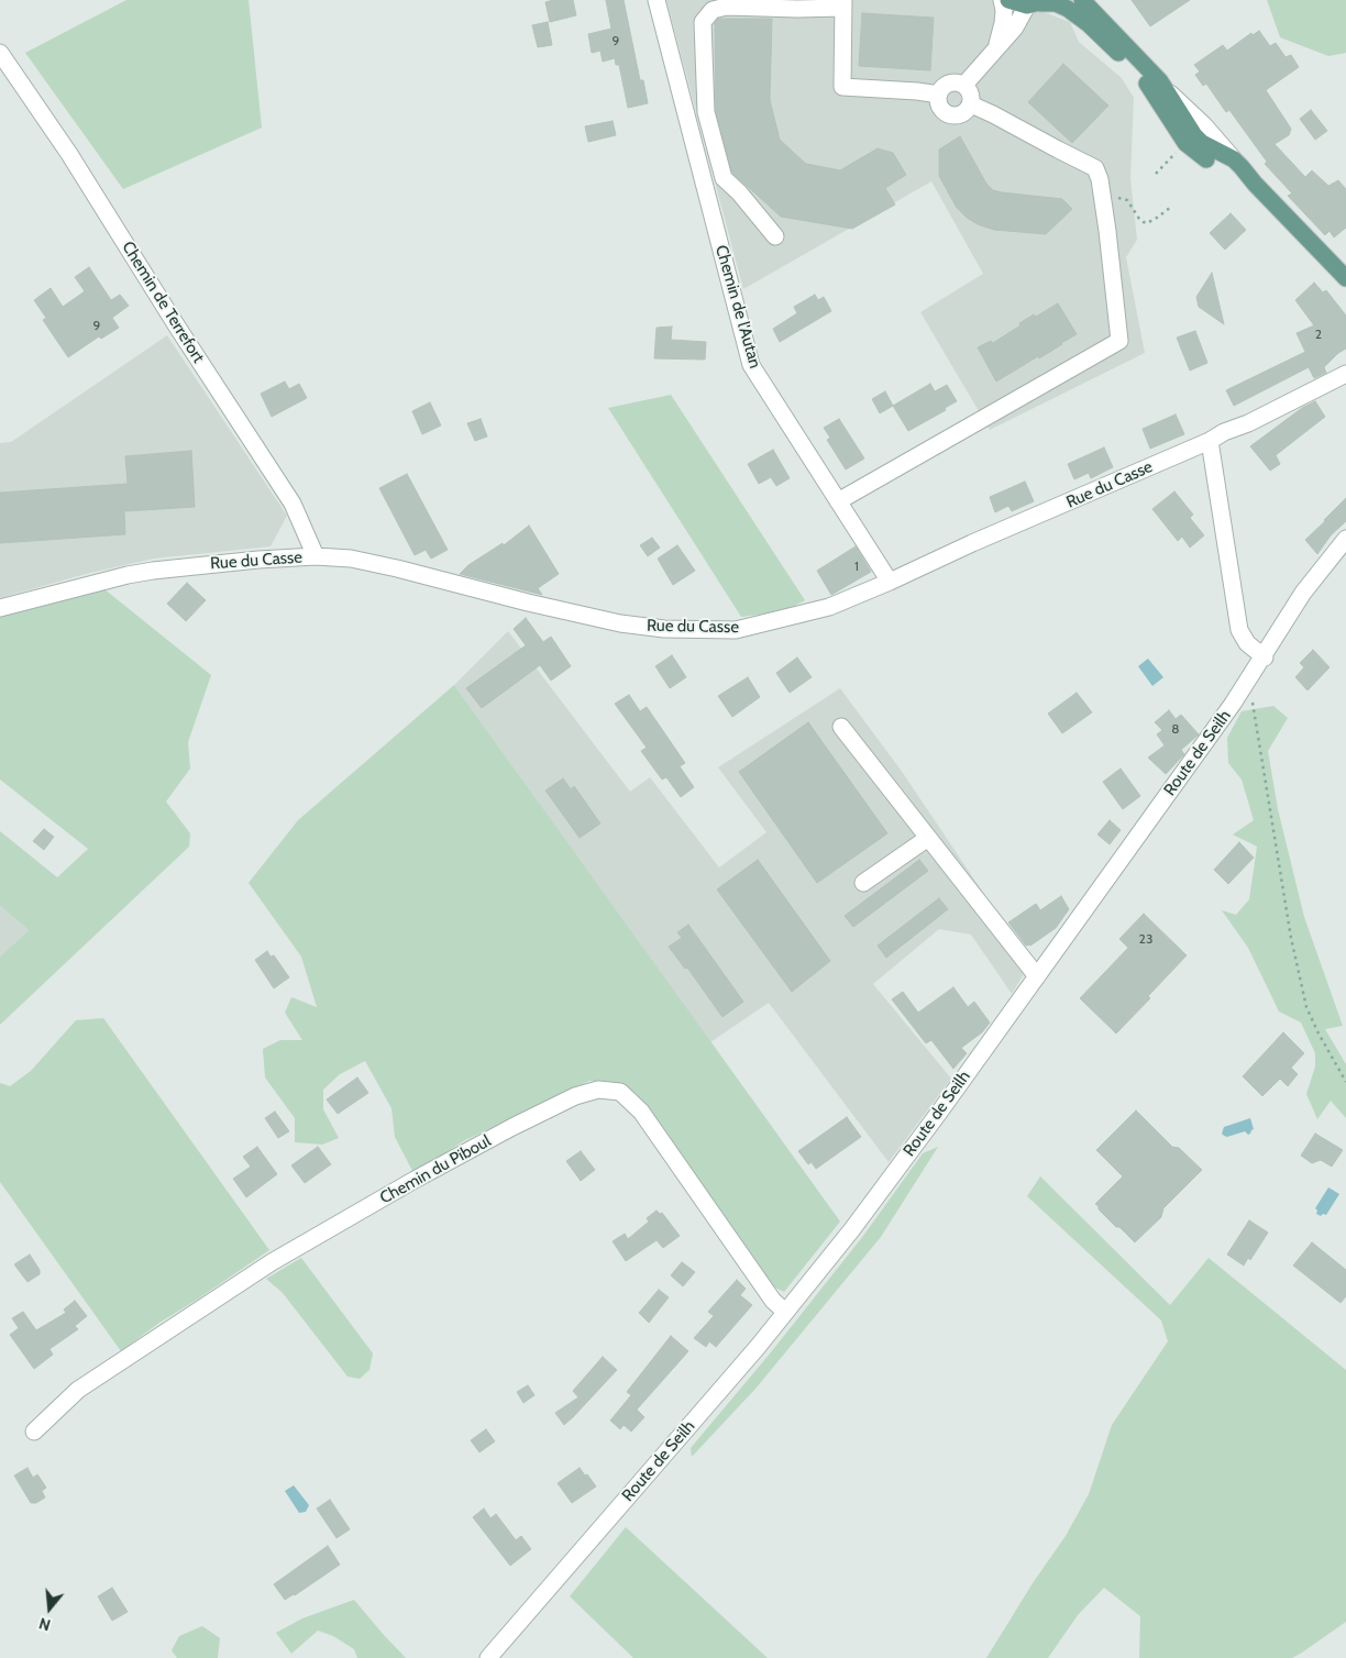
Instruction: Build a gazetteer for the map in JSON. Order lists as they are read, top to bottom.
{
  "streets": {
    "street": [
      "Chemin de Terrefort",
      "Chemin de l'Autan",
      "Rue du Casse",
      "Route de Seilh",
      "Chemin du Piboul"
    ]
  },
  "crossings": [
    ["Chemin de Terrefort", "Rue du Casse"],
    ["Chemin de l'Autan", "Rue du Casse"],
    ["Route de Seilh", "Chemin du Piboul"]
  ],
  "house_numbers": [
    "9",
    "9",
    "2",
    "1",
    "8",
    "23"
  ],
  "north": "bottom"
}
